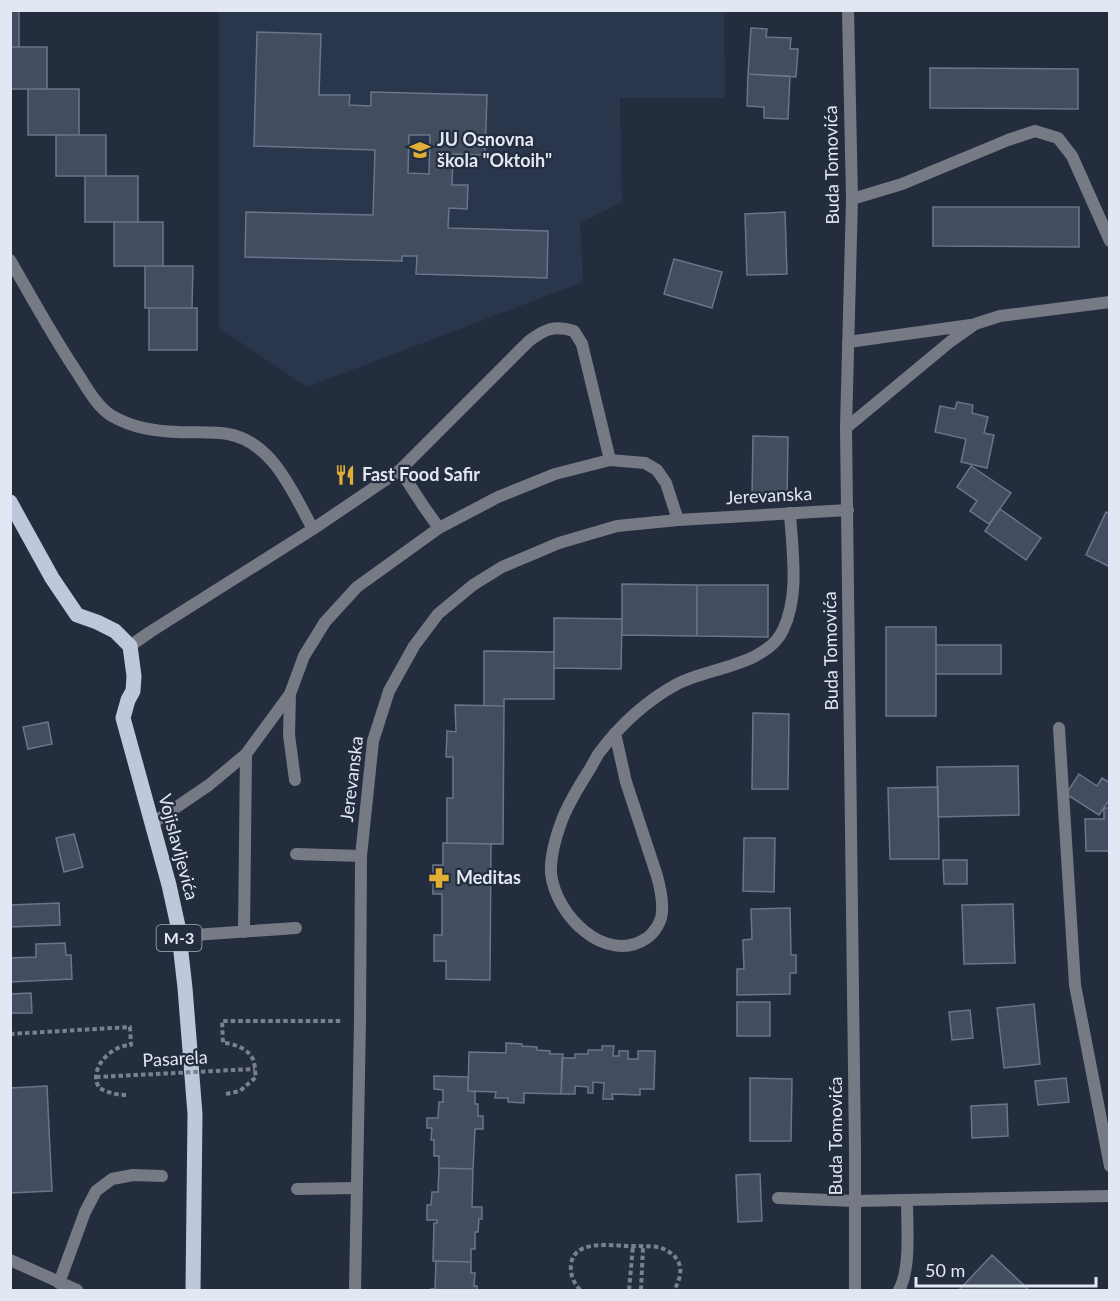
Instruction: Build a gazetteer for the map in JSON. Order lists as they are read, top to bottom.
{
  "streets": {
    "main road": ["Vojislavljevića", "M-3"],
    "street": ["Buda Tomovića", "Jerevanska"],
    "path": ["Pasarela"]
  },
  "crossings": [
    ["Buda Tomovića", "Jerevanska"]
  ],
  "places": {
    "school or university": ["JU Osnovna škola \"Oktoih\""],
    "restaurant": ["Fast Food Safir"],
    "pharmacy": ["Meditas"]
  },
  "scale_bar": "50 m"
}
